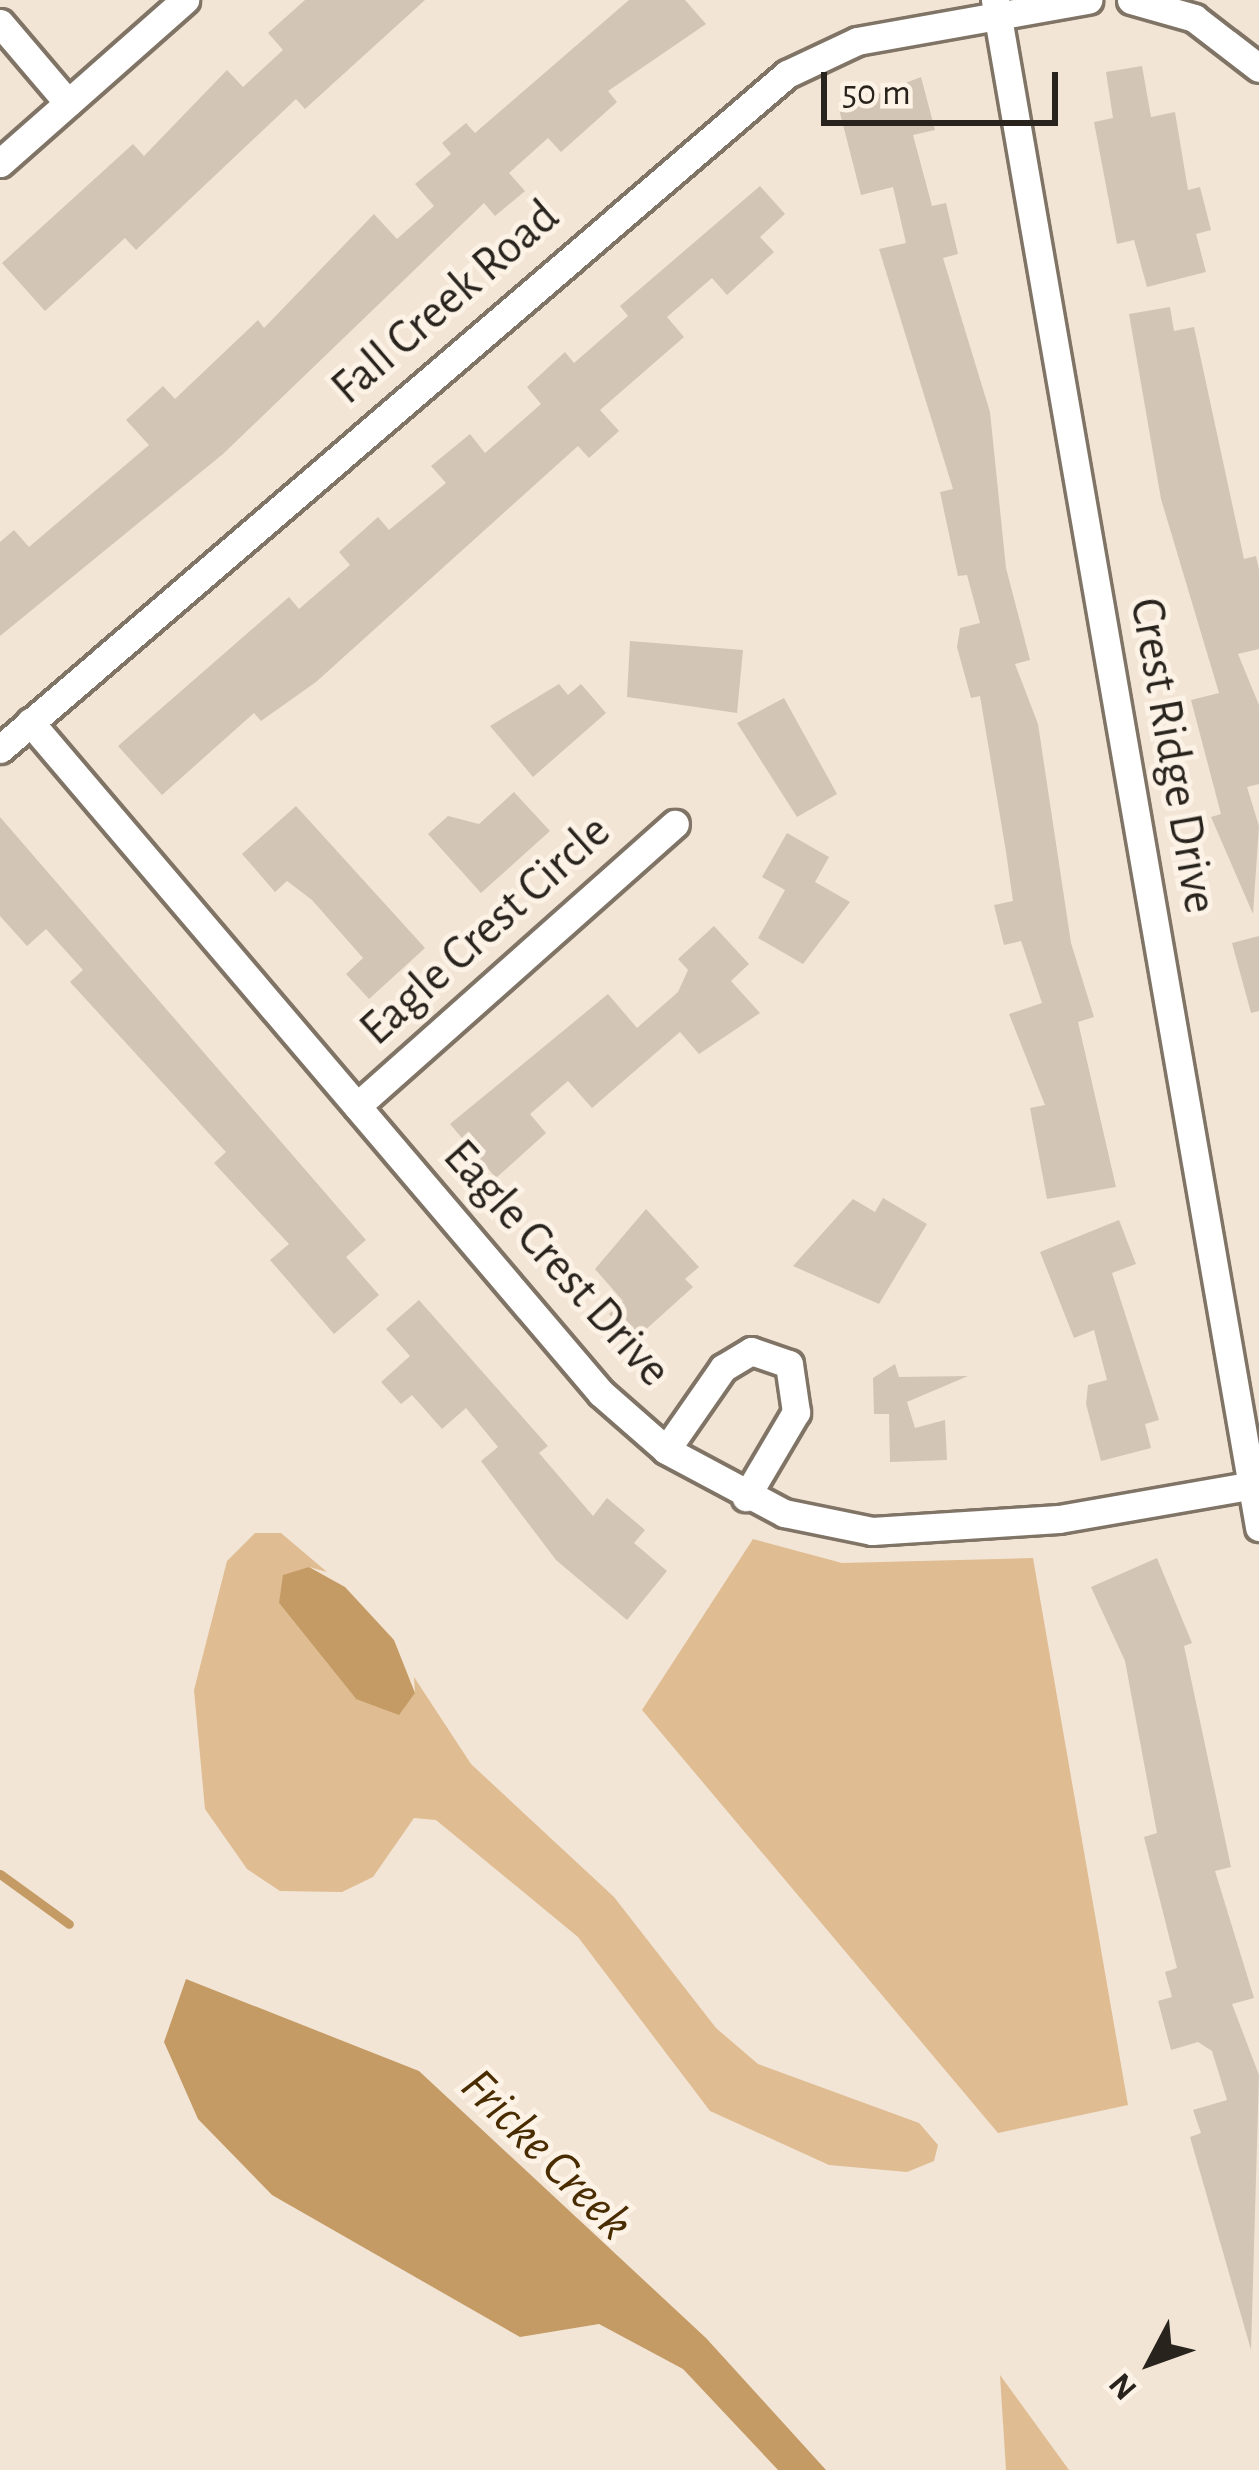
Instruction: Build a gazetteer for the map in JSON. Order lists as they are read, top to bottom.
{
  "streets": {
    "street": [
      "Fall Creek Road",
      "Crest Ridge Drive",
      "Eagle Crest Circle",
      "Eagle Crest Drive"
    ]
  },
  "crossings": [
    ["Fall Creek Road", "Crest Ridge Drive"],
    ["Fall Creek Road", "Eagle Crest Drive"],
    ["Crest Ridge Drive", "Eagle Crest Drive"],
    ["Eagle Crest Circle", "Eagle Crest Drive"]
  ],
  "water": ["Fricke Creek"],
  "scale_bar": "50 m",
  "north": "bottom left"
}
